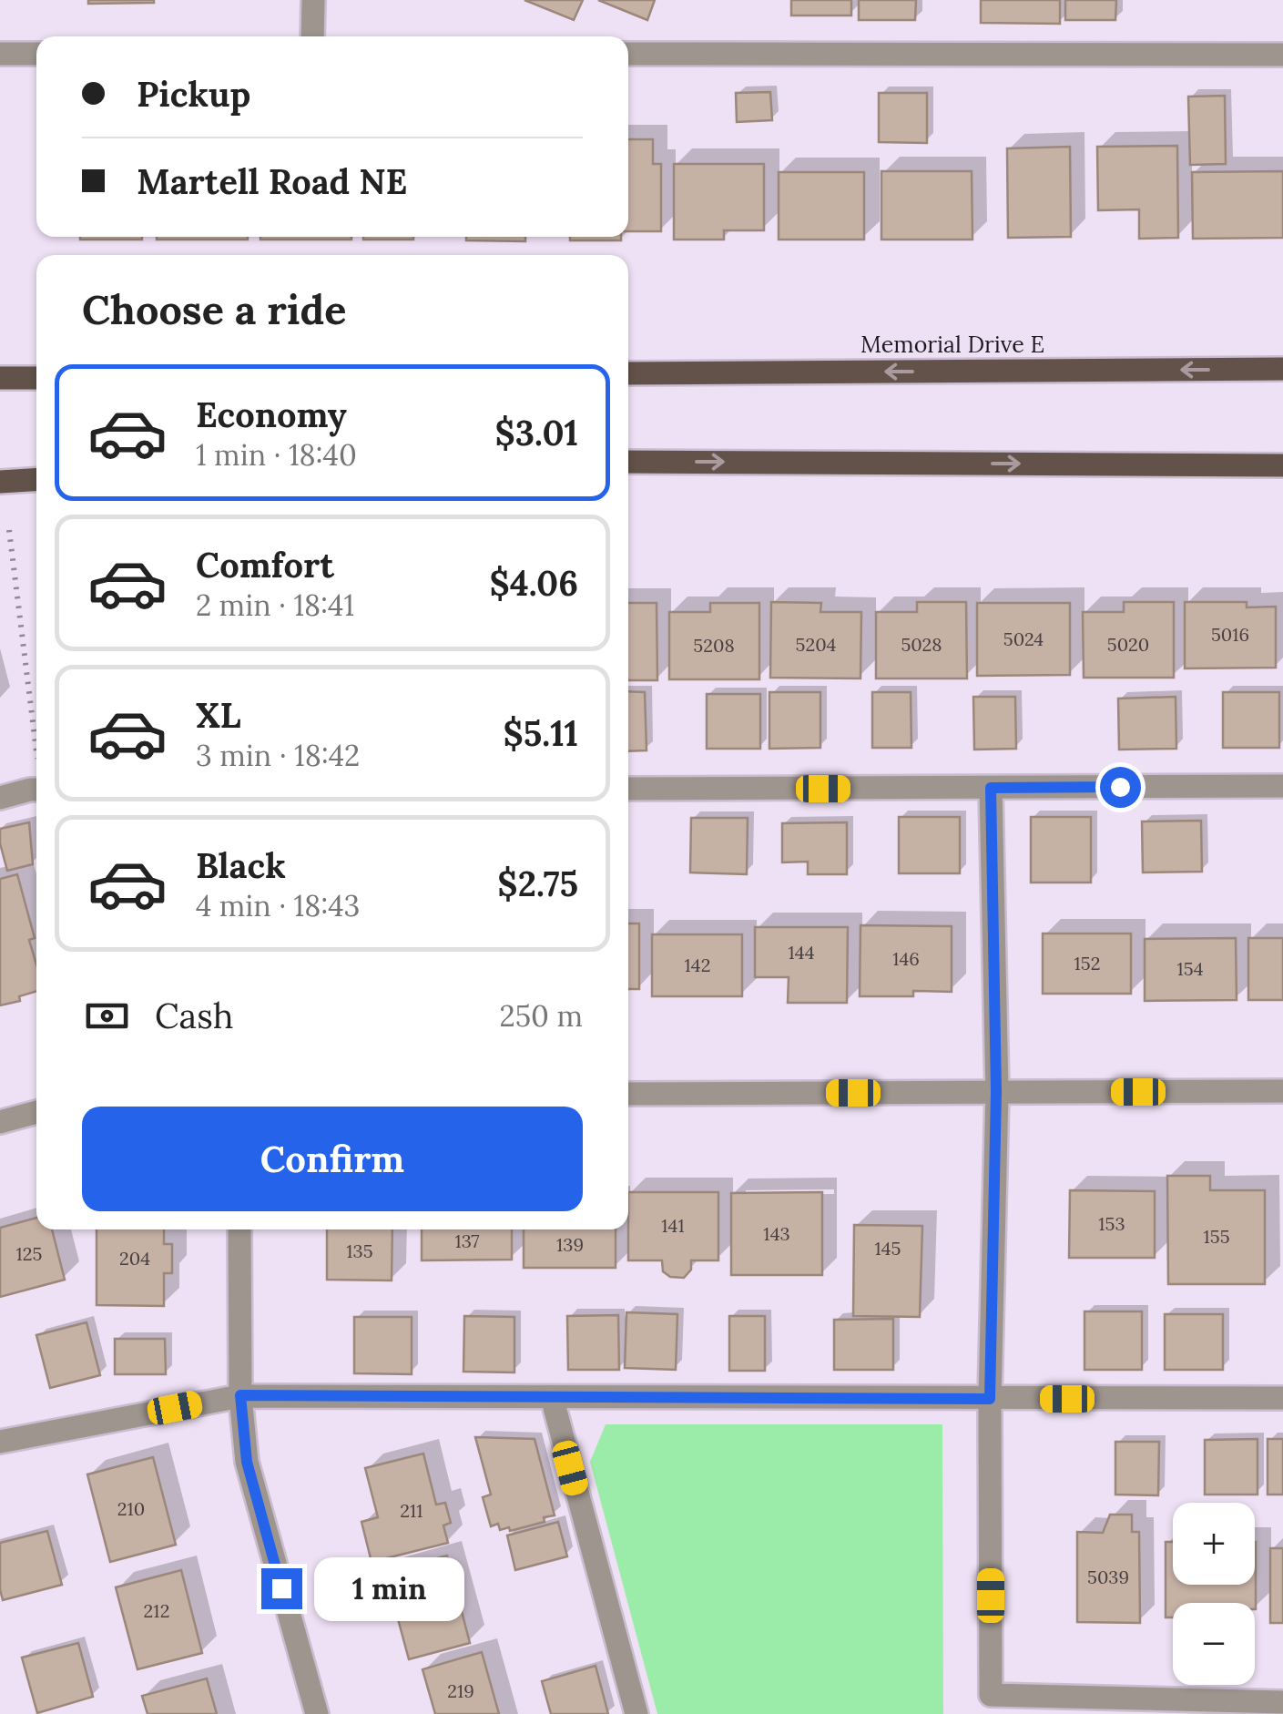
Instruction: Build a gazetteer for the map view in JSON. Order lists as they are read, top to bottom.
{
  "streets": {
    "main road": ["Memorial Drive E"]
  },
  "house_numbers": [
    "5016",
    "5024",
    "5204",
    "5028",
    "5020",
    "5208",
    "144",
    "146",
    "152",
    "142",
    "154",
    "153",
    "141",
    "143",
    "155",
    "137",
    "139",
    "145",
    "135",
    "125",
    "204",
    "210",
    "211",
    "5039",
    "212",
    "219"
  ],
  "page": {
    "banner": ["Pickup", "Martell Road NE"],
    "heading": "Choose a ride",
    "list": [
      {
        "name": "Economy",
        "note": "1 min · 18:40",
        "value": "$3.01"
      },
      {
        "name": "Comfort",
        "note": "2 min · 18:41",
        "value": "$4.06"
      },
      {
        "name": "XL",
        "note": "3 min · 18:42",
        "value": "$5.11"
      },
      {
        "name": "Black",
        "note": "4 min · 18:43",
        "value": "$2.75"
      }
    ],
    "pay": ["Cash", "250 m"],
    "buttons": "Confirm",
    "map_buttons": ["+", "−"],
    "bubble": "1 min"
  }
}
